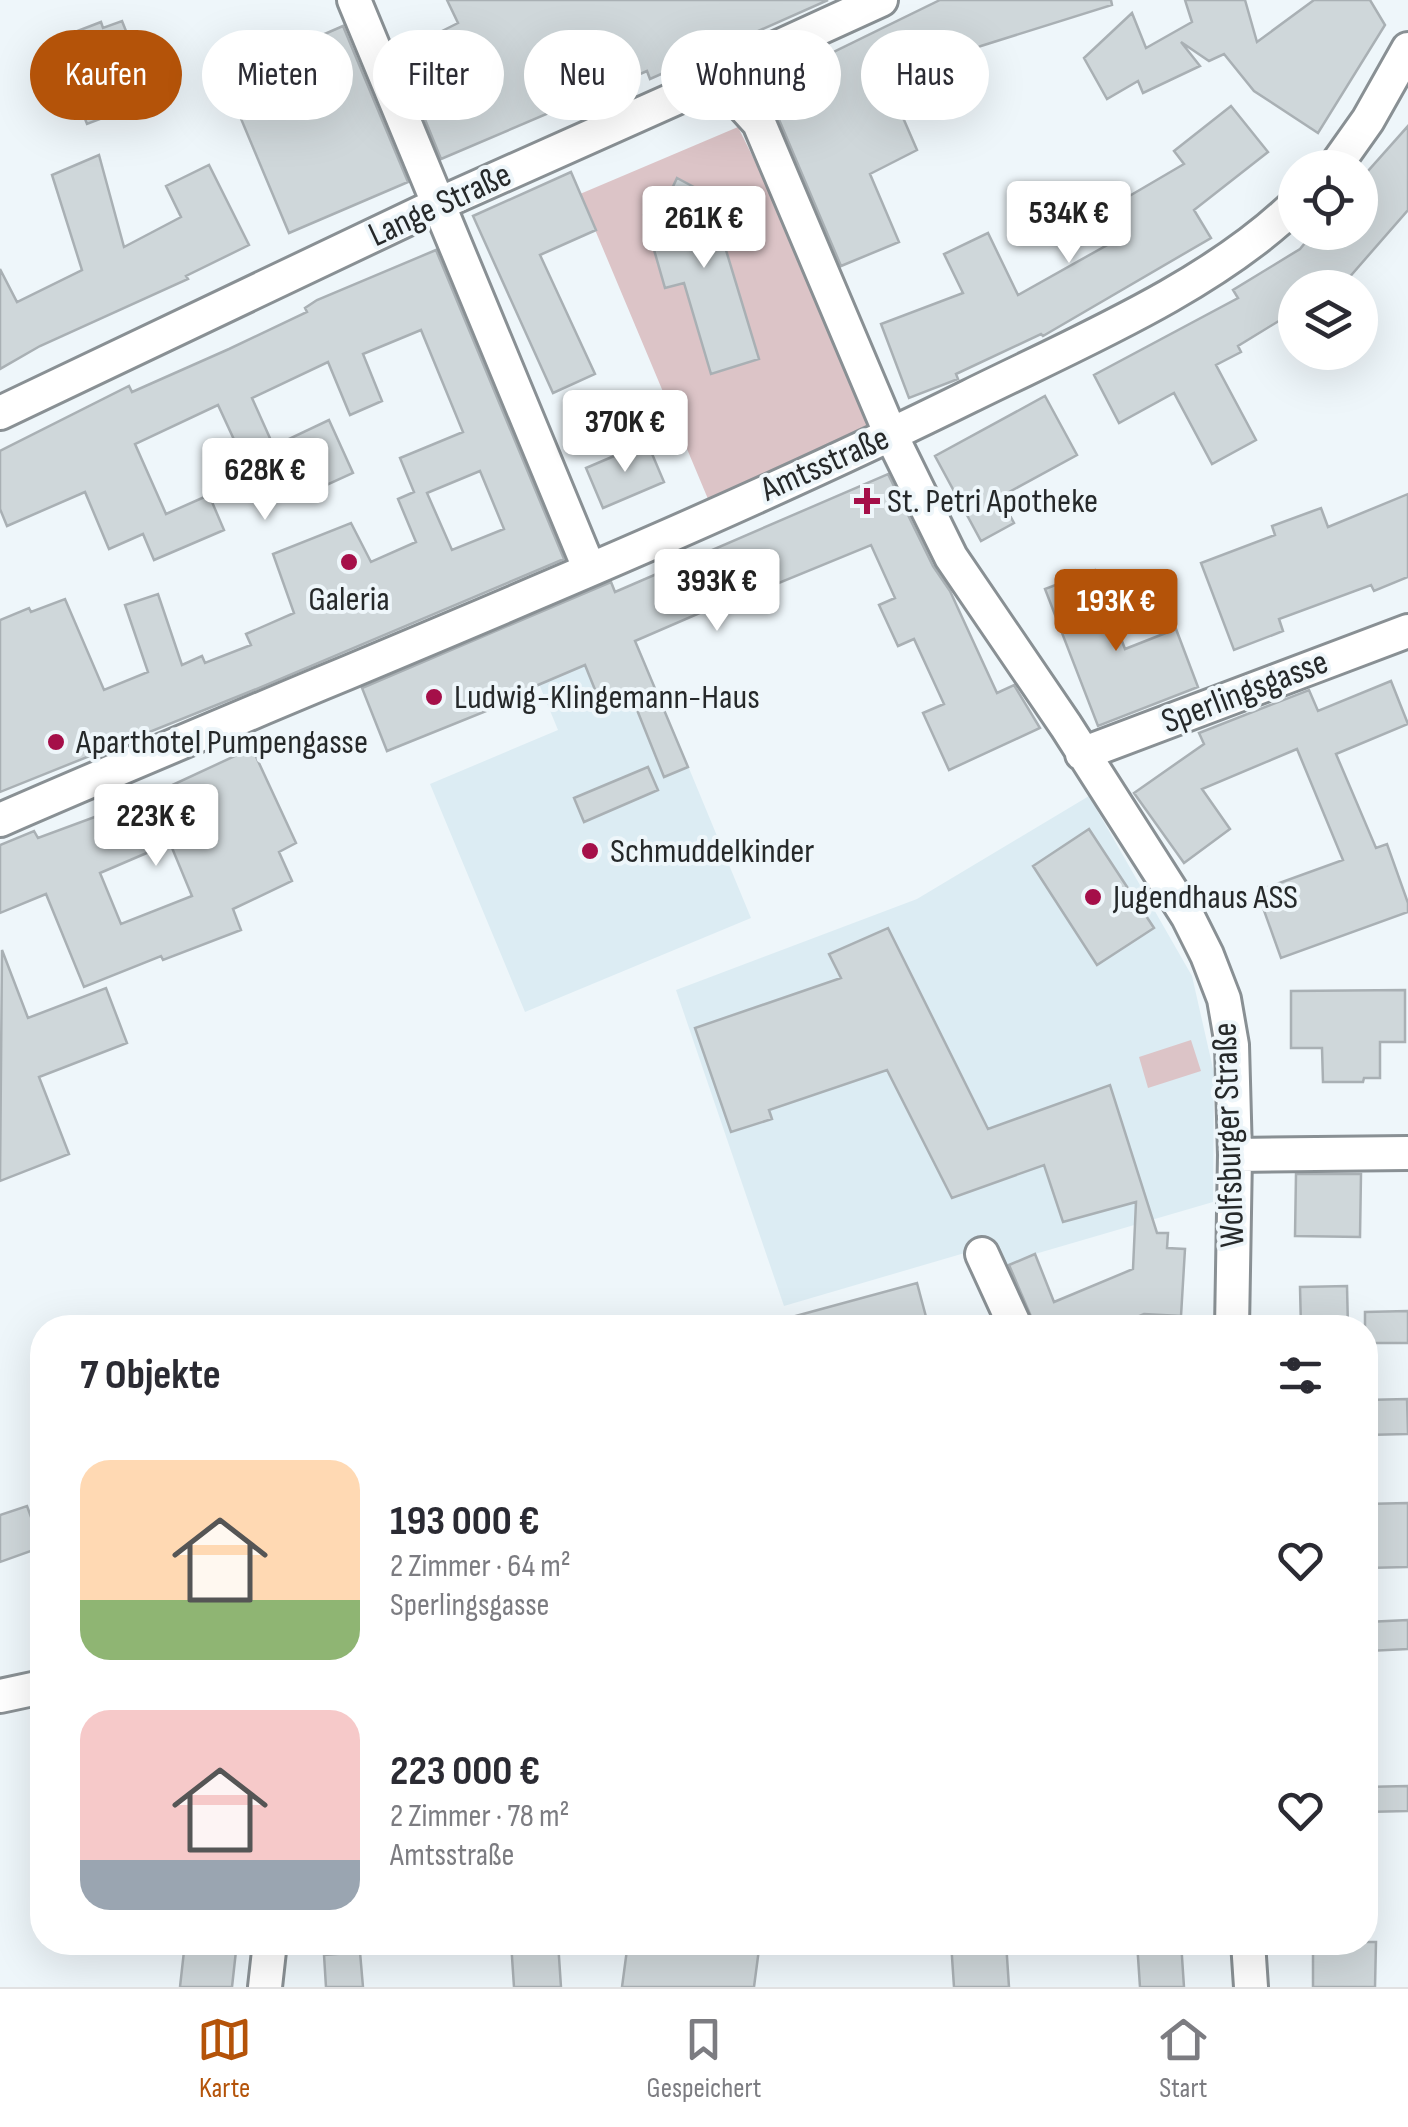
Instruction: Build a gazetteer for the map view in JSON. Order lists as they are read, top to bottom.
{
  "streets": {
    "street": [
      "Lange Straße",
      "Amtsstraße",
      "Sperlingsgasse",
      "Wolfsburger Straße"
    ]
  },
  "crossings": [
    ["Amtsstraße", "Wolfsburger Straße"],
    ["Sperlingsgasse", "Wolfsburger Straße"]
  ],
  "places": {
    "health": ["St. Petri Apotheke"],
    "other": [
      "Galeria",
      "Ludwig-Klingemann-Haus",
      "Aparthotel Pumpengasse",
      "Schmuddelkinder",
      "Jugendhaus ASS"
    ]
  },
  "page": {
    "chip": [
      "Kaufen",
      "Mieten",
      "Filter",
      "Neu",
      "Wohnung",
      "Haus"
    ],
    "price": [
      "534K €",
      "261K €",
      "370K €",
      "628K €",
      "393K €",
      "193K €",
      "223K €"
    ],
    "heading": "7 Objekte",
    "list": [
      {
        "name": "193 000 €",
        "note": "2 Zimmer · 64 m² · Sperlingsgasse"
      },
      {
        "name": "223 000 €",
        "note": "2 Zimmer · 78 m² · Amtsstraße"
      }
    ],
    "tabs": ["Karte", "Gespeichert", "Start"]
  }
}
